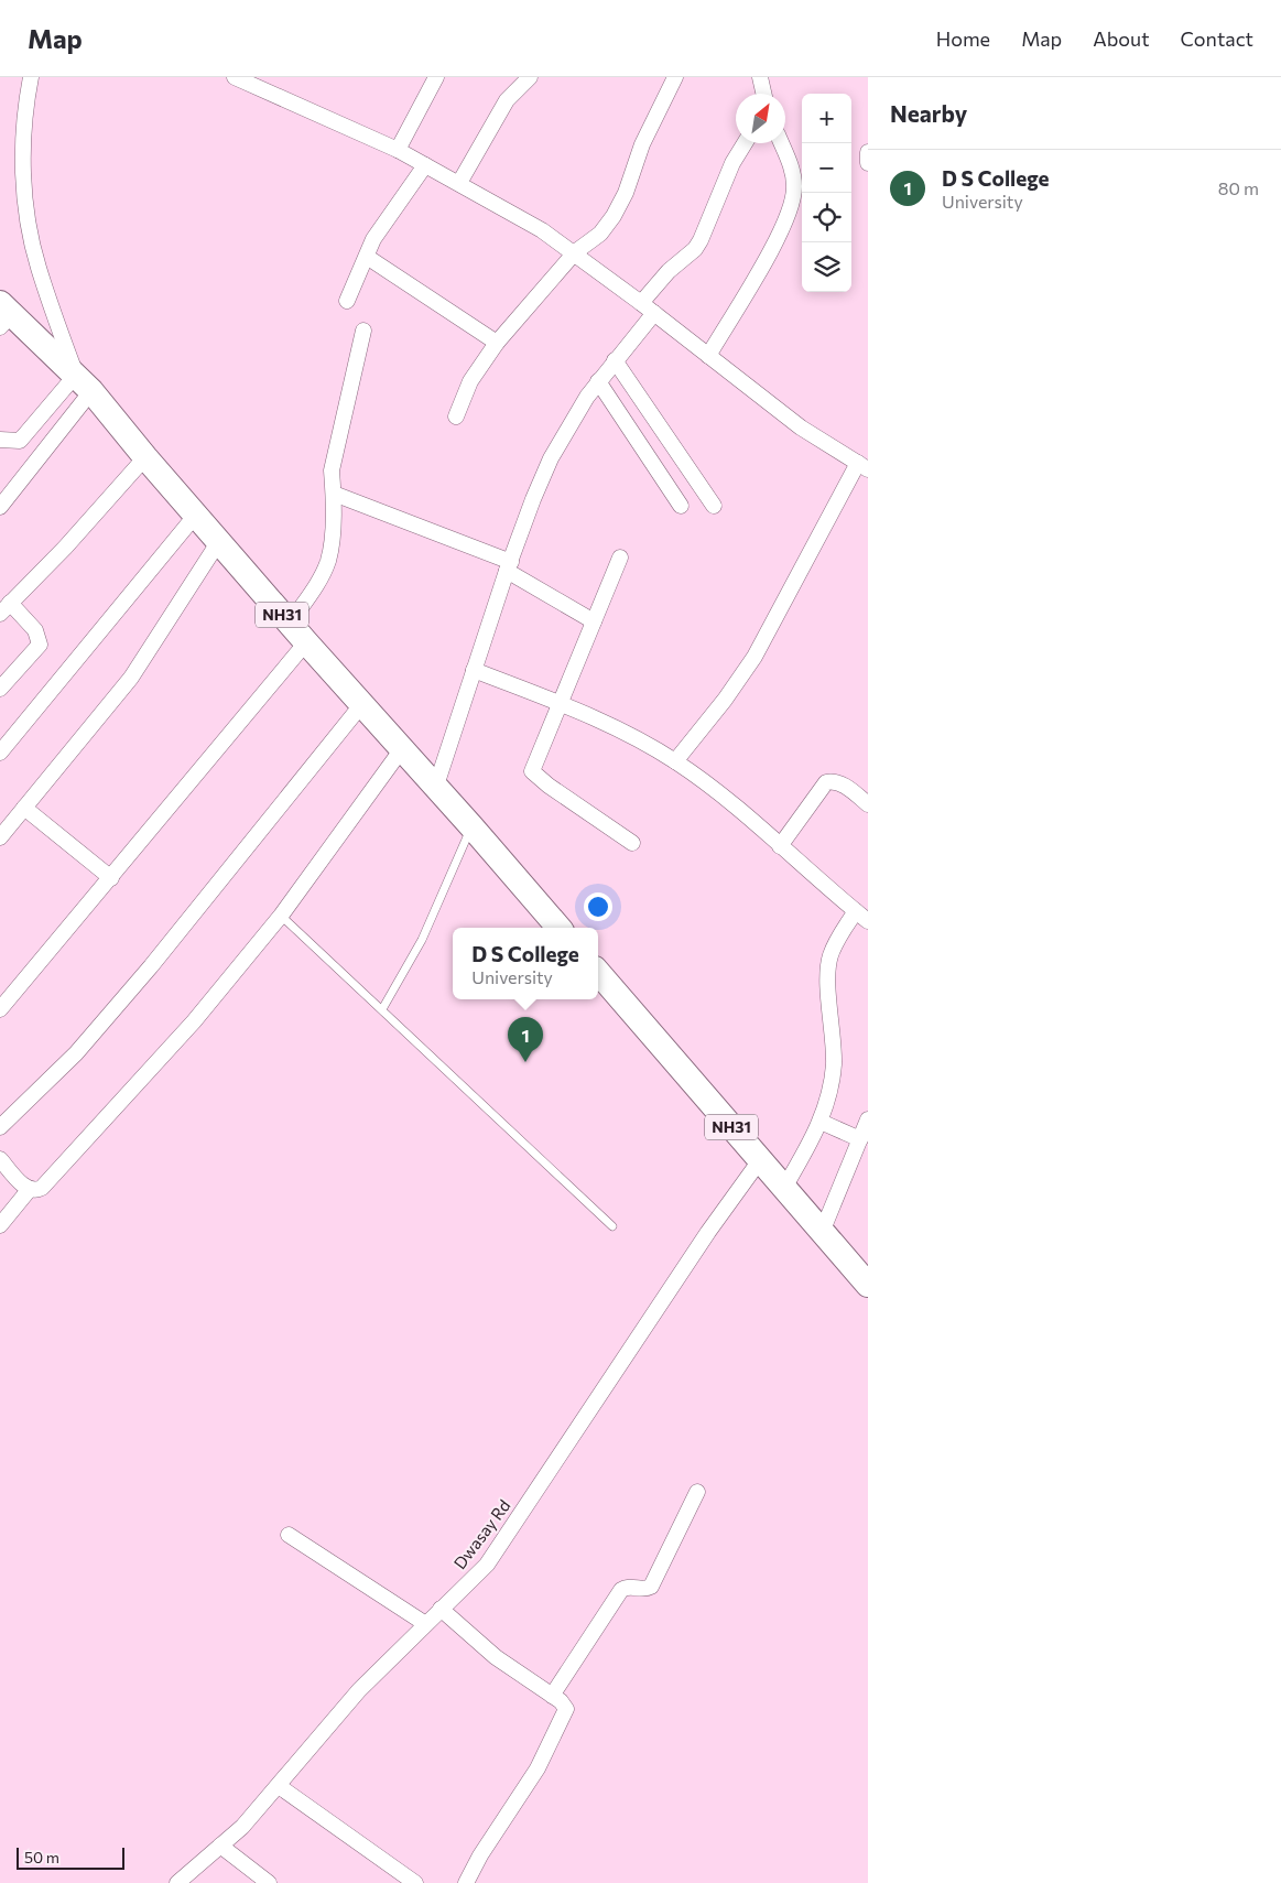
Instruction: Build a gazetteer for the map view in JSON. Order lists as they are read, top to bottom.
{
  "streets": {
    "highway": ["NH31"],
    "street": ["Dwasay Rd"]
  },
  "crossings": [
    ["NH31", "Dwasay Rd"]
  ],
  "scale_bar": "50 m",
  "north": "top right",
  "page": {
    "header": "Map",
    "nav": [
      "Home",
      "Map",
      "About",
      "Contact"
    ],
    "heading": "Nearby",
    "map_buttons": ["+", "−"],
    "list": [
      {
        "mark": "1",
        "name": "D S College",
        "note": "University",
        "value": "80 m"
      }
    ],
    "popup": ["D S College", "University"],
    "pins": "1",
    "scale": "50 m"
  }
}
